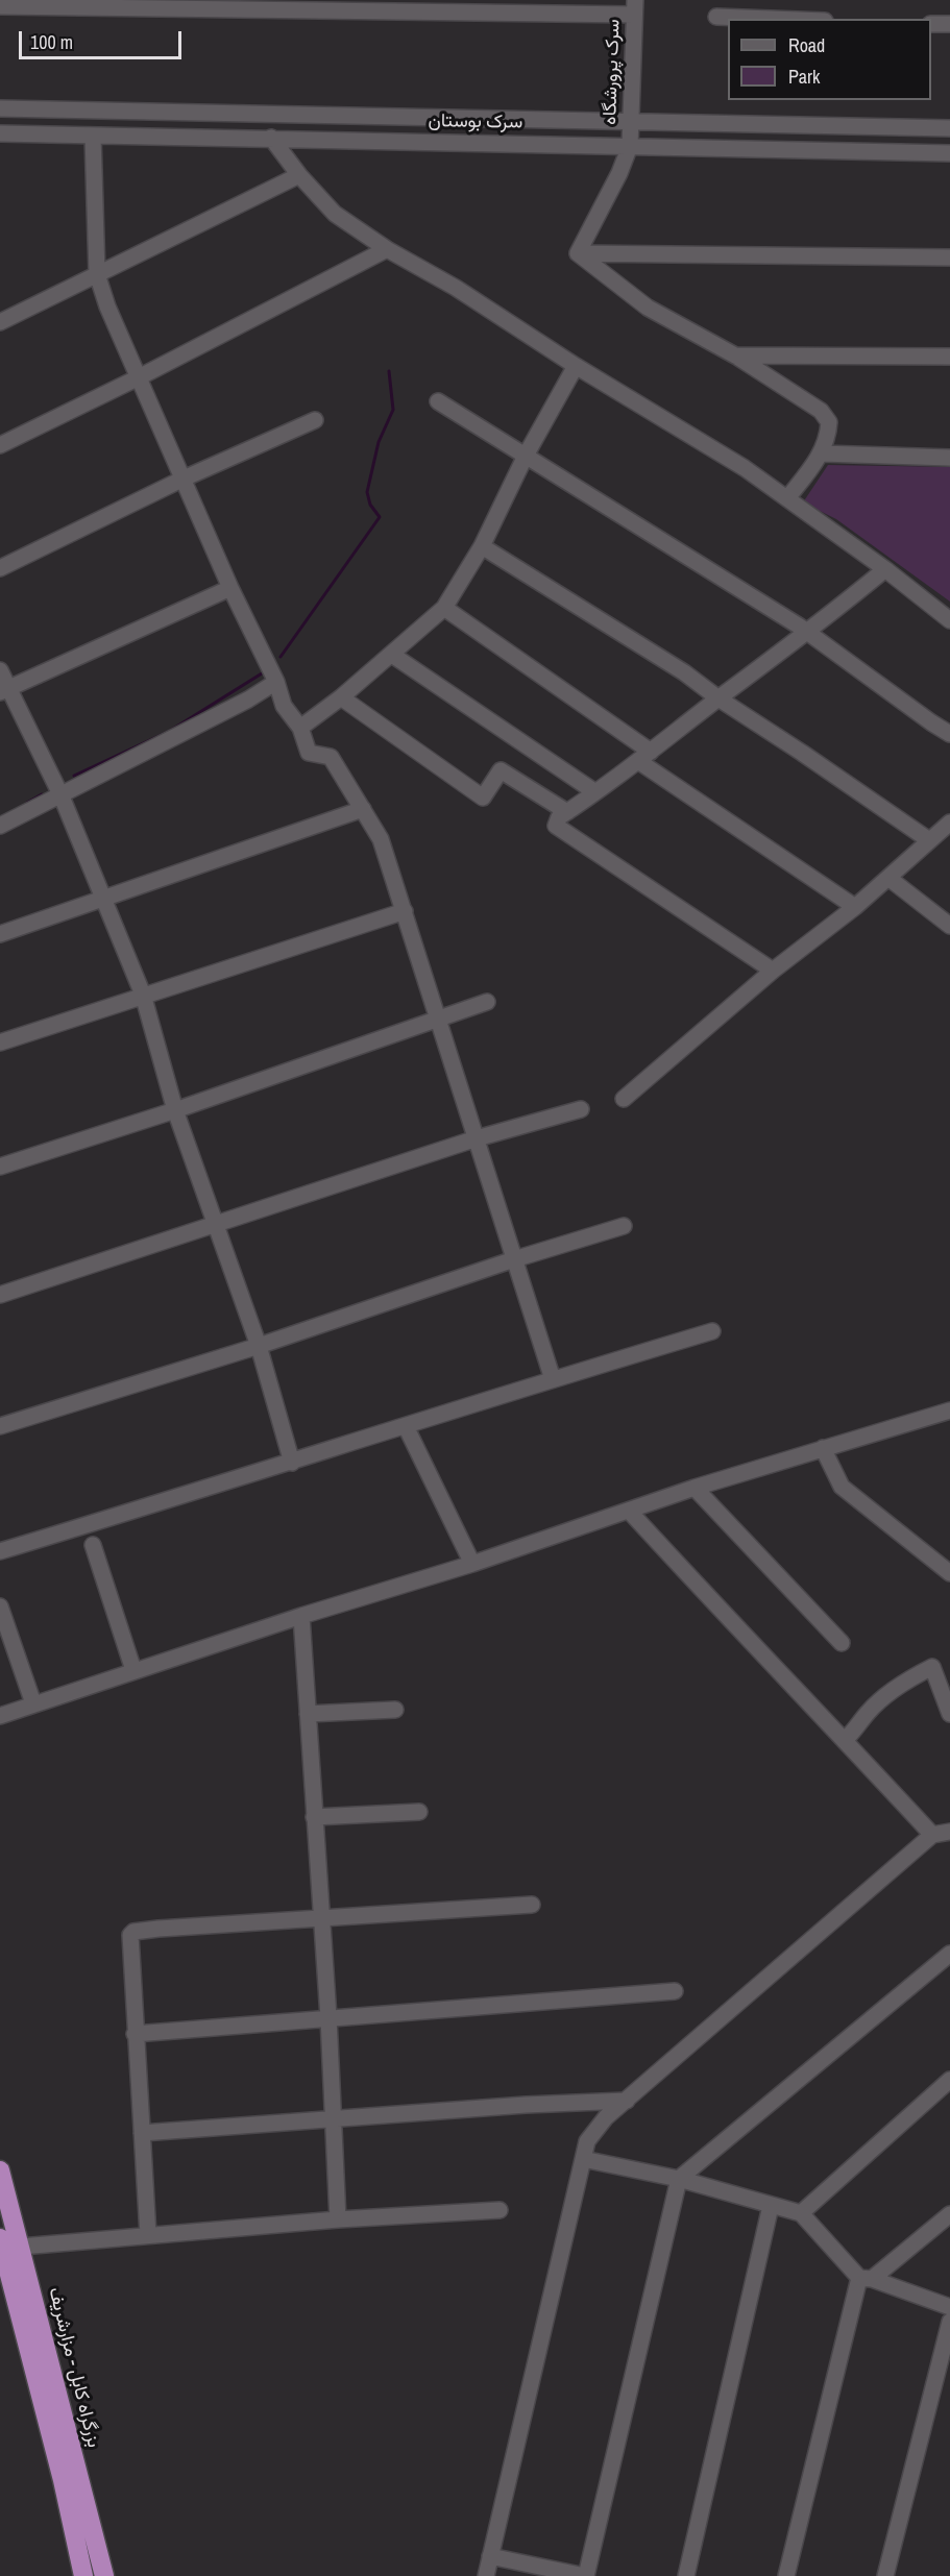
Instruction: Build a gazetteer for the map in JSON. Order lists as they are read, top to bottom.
{
  "streets": {
    "highway": ["بزرگراه کابل - مزارشریف"],
    "street": ["سرک پرورشگاه", "سرک بوستان"]
  },
  "crossings": [
    ["سرک پرورشگاه", "سرک بوستان"]
  ],
  "legend": ["Road", "Park"],
  "scale_bar": "100 m"
}
